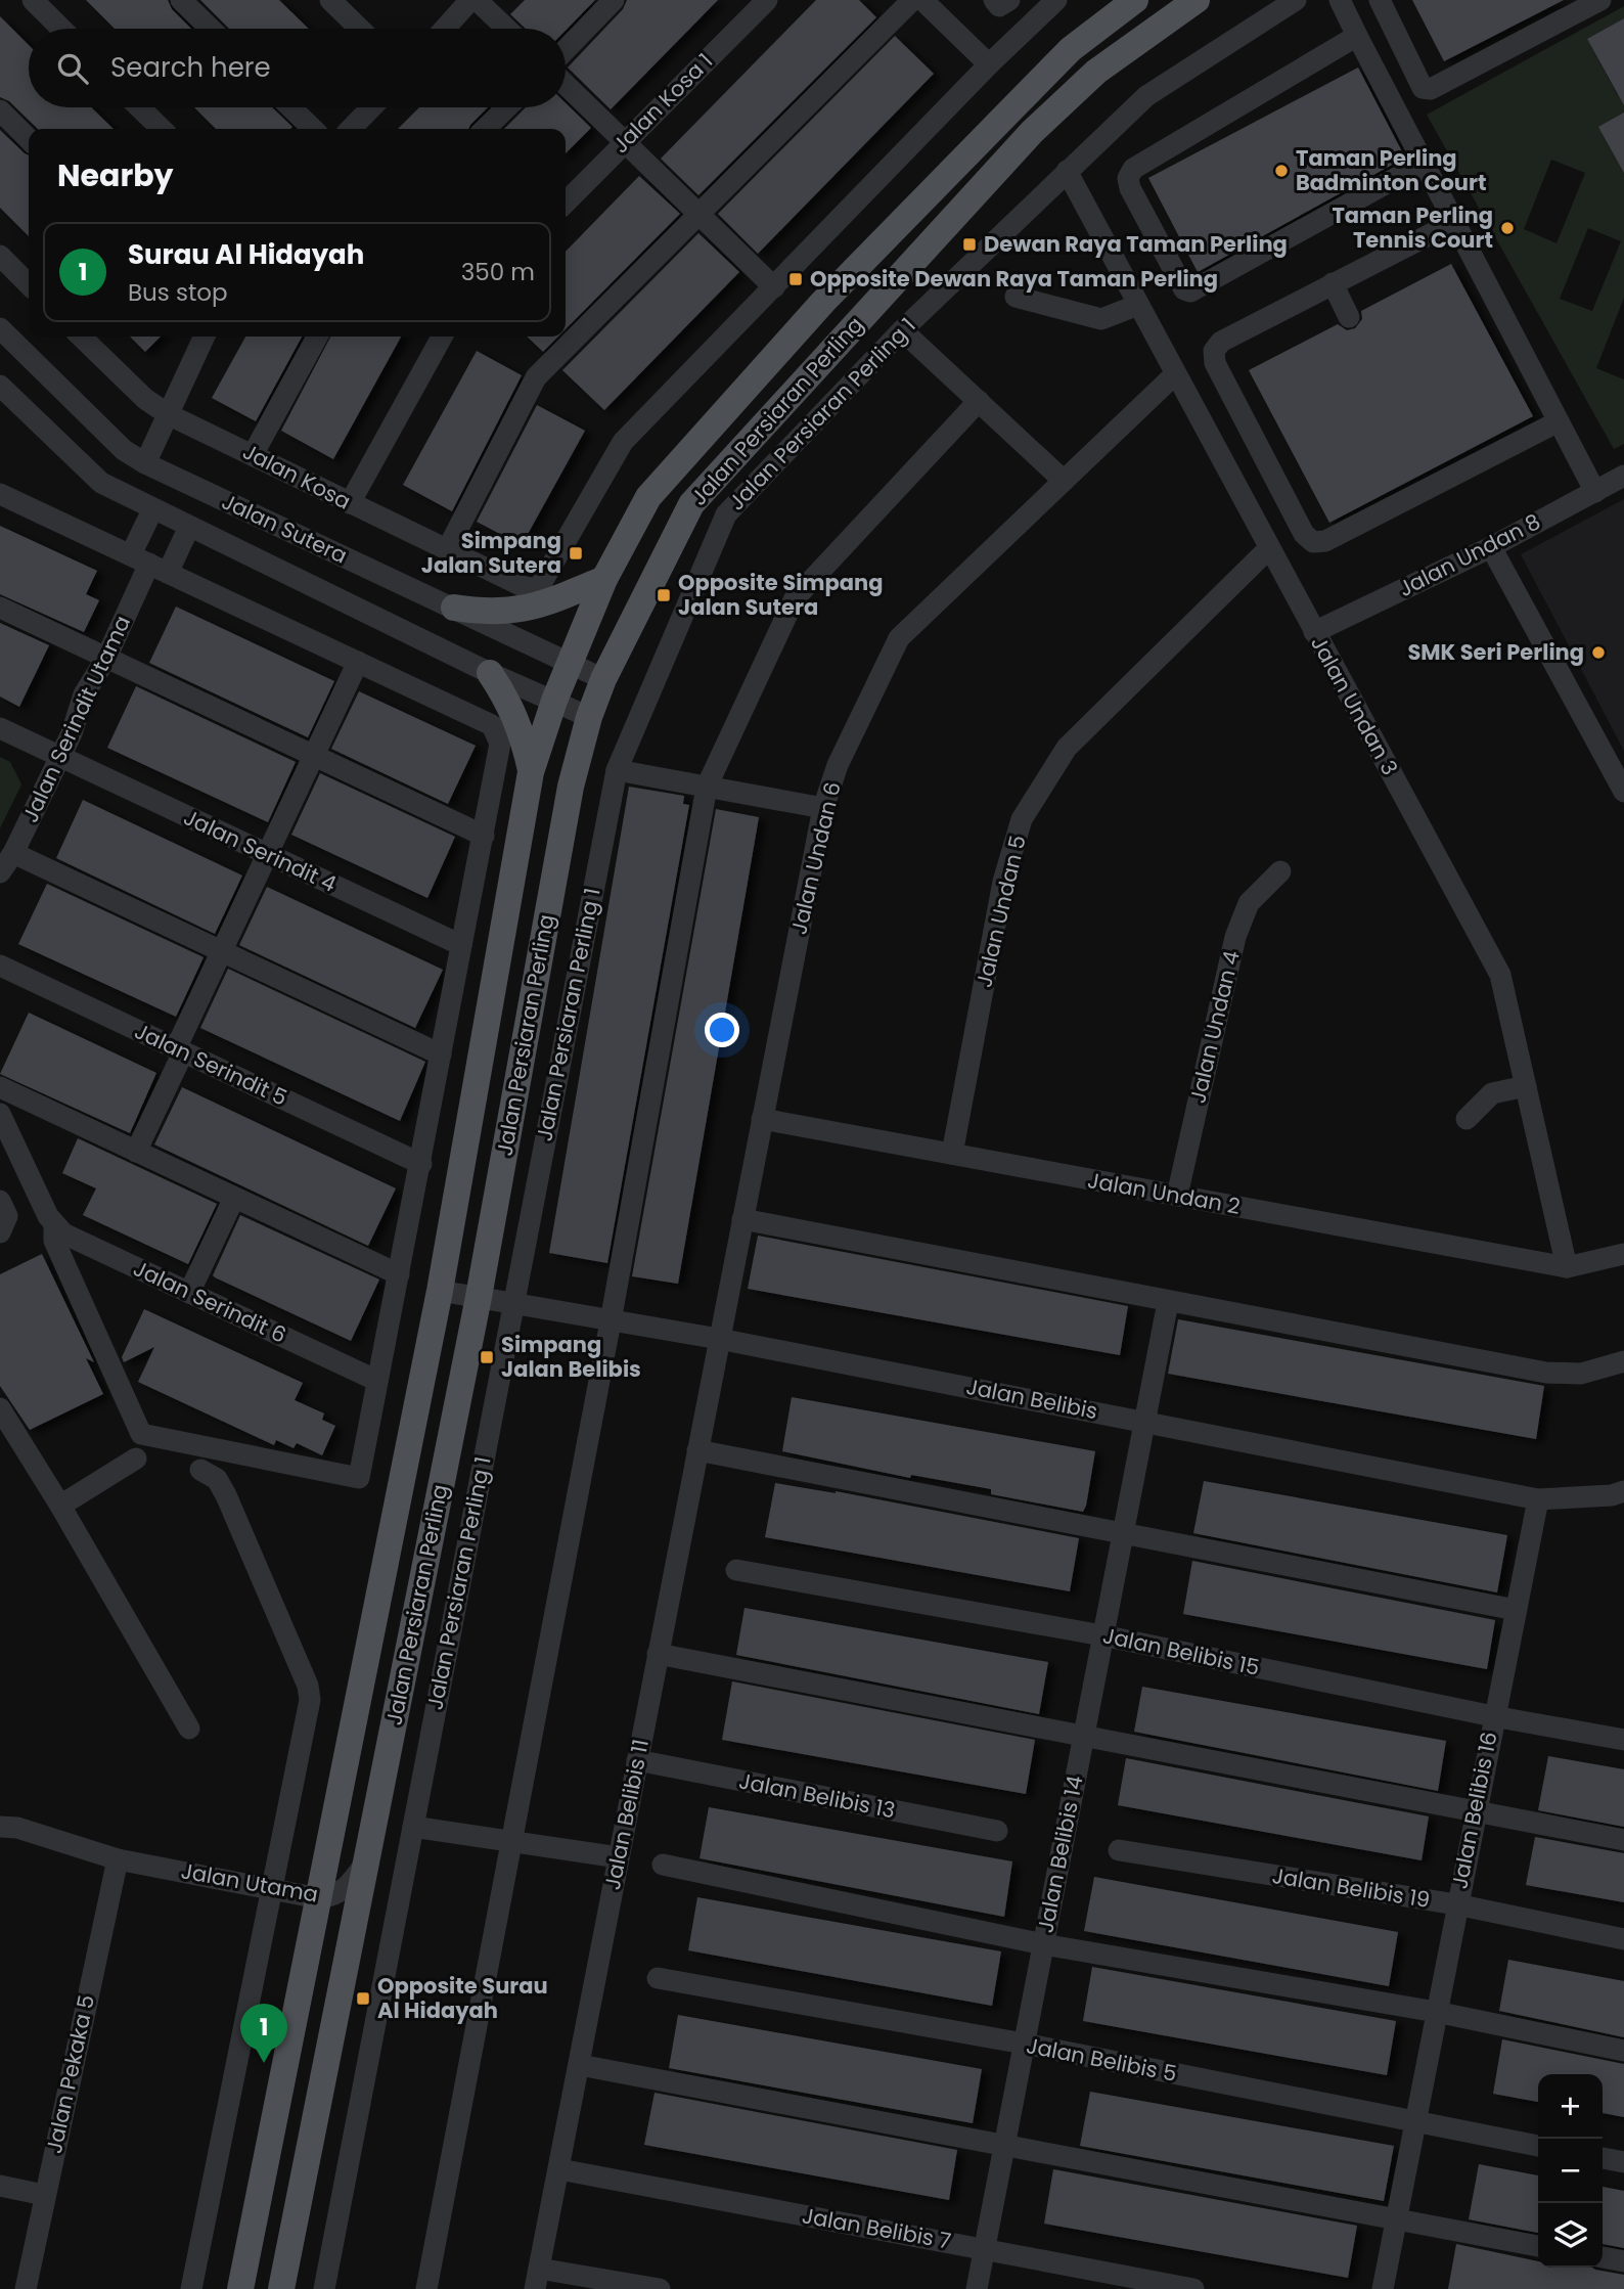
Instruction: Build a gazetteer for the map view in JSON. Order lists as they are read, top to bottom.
{
  "streets": {
    "main road": ["Jalan Persiaran Perling"],
    "street": [
      "Jalan Kosa 1",
      "Jalan Persiaran Perling 1",
      "Jalan Kosa",
      "Jalan Sutera",
      "Jalan Undan 8",
      "Jalan Undan 3",
      "Jalan Serindit Utama",
      "Jalan Serindit 4",
      "Jalan Undan 6",
      "Jalan Undan 5",
      "Jalan Undan 4",
      "Jalan Serindit 5",
      "Jalan Undan 2",
      "Jalan Serindit 6",
      "Jalan Belibis",
      "Jalan Belibis 15",
      "Jalan Belibis 13",
      "Jalan Belibis 16",
      "Jalan Belibis 11",
      "Jalan Belibis 14",
      "Jalan Utama",
      "Jalan Belibis 19",
      "Jalan Belibis 5",
      "Jalan Pekaka 5",
      "Jalan Belibis 7"
    ]
  },
  "crossings": [
    ["Jalan Persiaran Perling", "Jalan Sutera"],
    ["Jalan Persiaran Perling", "Jalan Belibis"],
    ["Jalan Persiaran Perling", "Jalan Utama"],
    ["Jalan Persiaran Perling 1", "Jalan Undan 3"],
    ["Jalan Persiaran Perling 1", "Jalan Belibis"],
    ["Jalan Undan 8", "Jalan Undan 3"],
    ["Jalan Undan 3", "Jalan Undan 6"],
    ["Jalan Undan 3", "Jalan Undan 5"],
    ["Jalan Undan 3", "Jalan Undan 2"],
    ["Jalan Serindit Utama", "Jalan Serindit 4"],
    ["Jalan Undan 6", "Jalan Undan 2"],
    ["Jalan Undan 6", "Jalan Belibis"],
    ["Jalan Undan 6", "Jalan Belibis 11"],
    ["Jalan Undan 5", "Jalan Undan 2"],
    ["Jalan Undan 4", "Jalan Undan 2"],
    ["Jalan Belibis", "Jalan Belibis 16"],
    ["Jalan Belibis", "Jalan Belibis 11"],
    ["Jalan Belibis", "Jalan Belibis 14"],
    ["Jalan Belibis 15", "Jalan Belibis 16"],
    ["Jalan Belibis 15", "Jalan Belibis 14"],
    ["Jalan Belibis 13", "Jalan Belibis 11"],
    ["Jalan Belibis 16", "Jalan Belibis 19"],
    ["Jalan Belibis 16", "Jalan Belibis 5"],
    ["Jalan Belibis 11", "Jalan Belibis 7"],
    ["Jalan Belibis 14", "Jalan Belibis 5"],
    ["Jalan Belibis 14", "Jalan Belibis 7"],
    ["Jalan Utama", "Jalan Pekaka 5"]
  ],
  "places": {
    "other": ["Taman Perling Badminton Court", "Taman Perling Tennis Court", "SMK Seri Perling"],
    "transit": [
      "Dewan Raya Taman Perling",
      "Opposite Dewan Raya Taman Perling",
      "Simpang Jalan Sutera",
      "Opposite Simpang Jalan Sutera",
      "Simpang Jalan Belibis",
      "Opposite Surau Al Hidayah"
    ]
  },
  "page": {
    "search": "Search here",
    "heading": "Nearby",
    "list": [
      {
        "mark": "1",
        "name": "Surau Al Hidayah",
        "note": "Bus stop",
        "value": "350 m"
      }
    ],
    "pins": "1",
    "map_buttons": ["+", "−"]
  }
}
